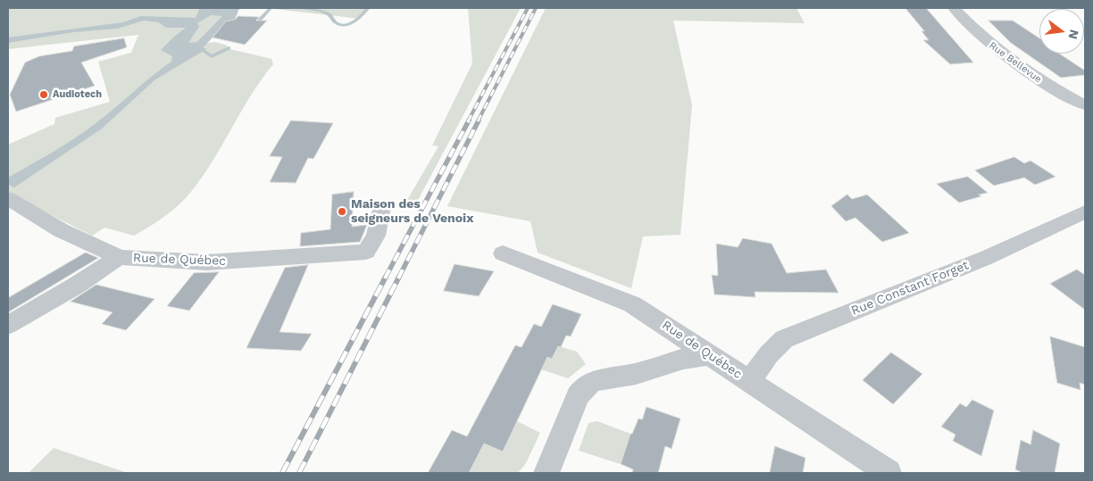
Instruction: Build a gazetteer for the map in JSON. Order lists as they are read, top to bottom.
{
  "streets": {
    "street": ["Rue Bellevue", "Rue de Québec", "Rue Constant Forget"]
  },
  "crossings": [
    ["Rue de Québec", "Rue Constant Forget"]
  ],
  "places": ["Audiotech", "Maison des seigneurs de Venoix"],
  "north": "right"
}
